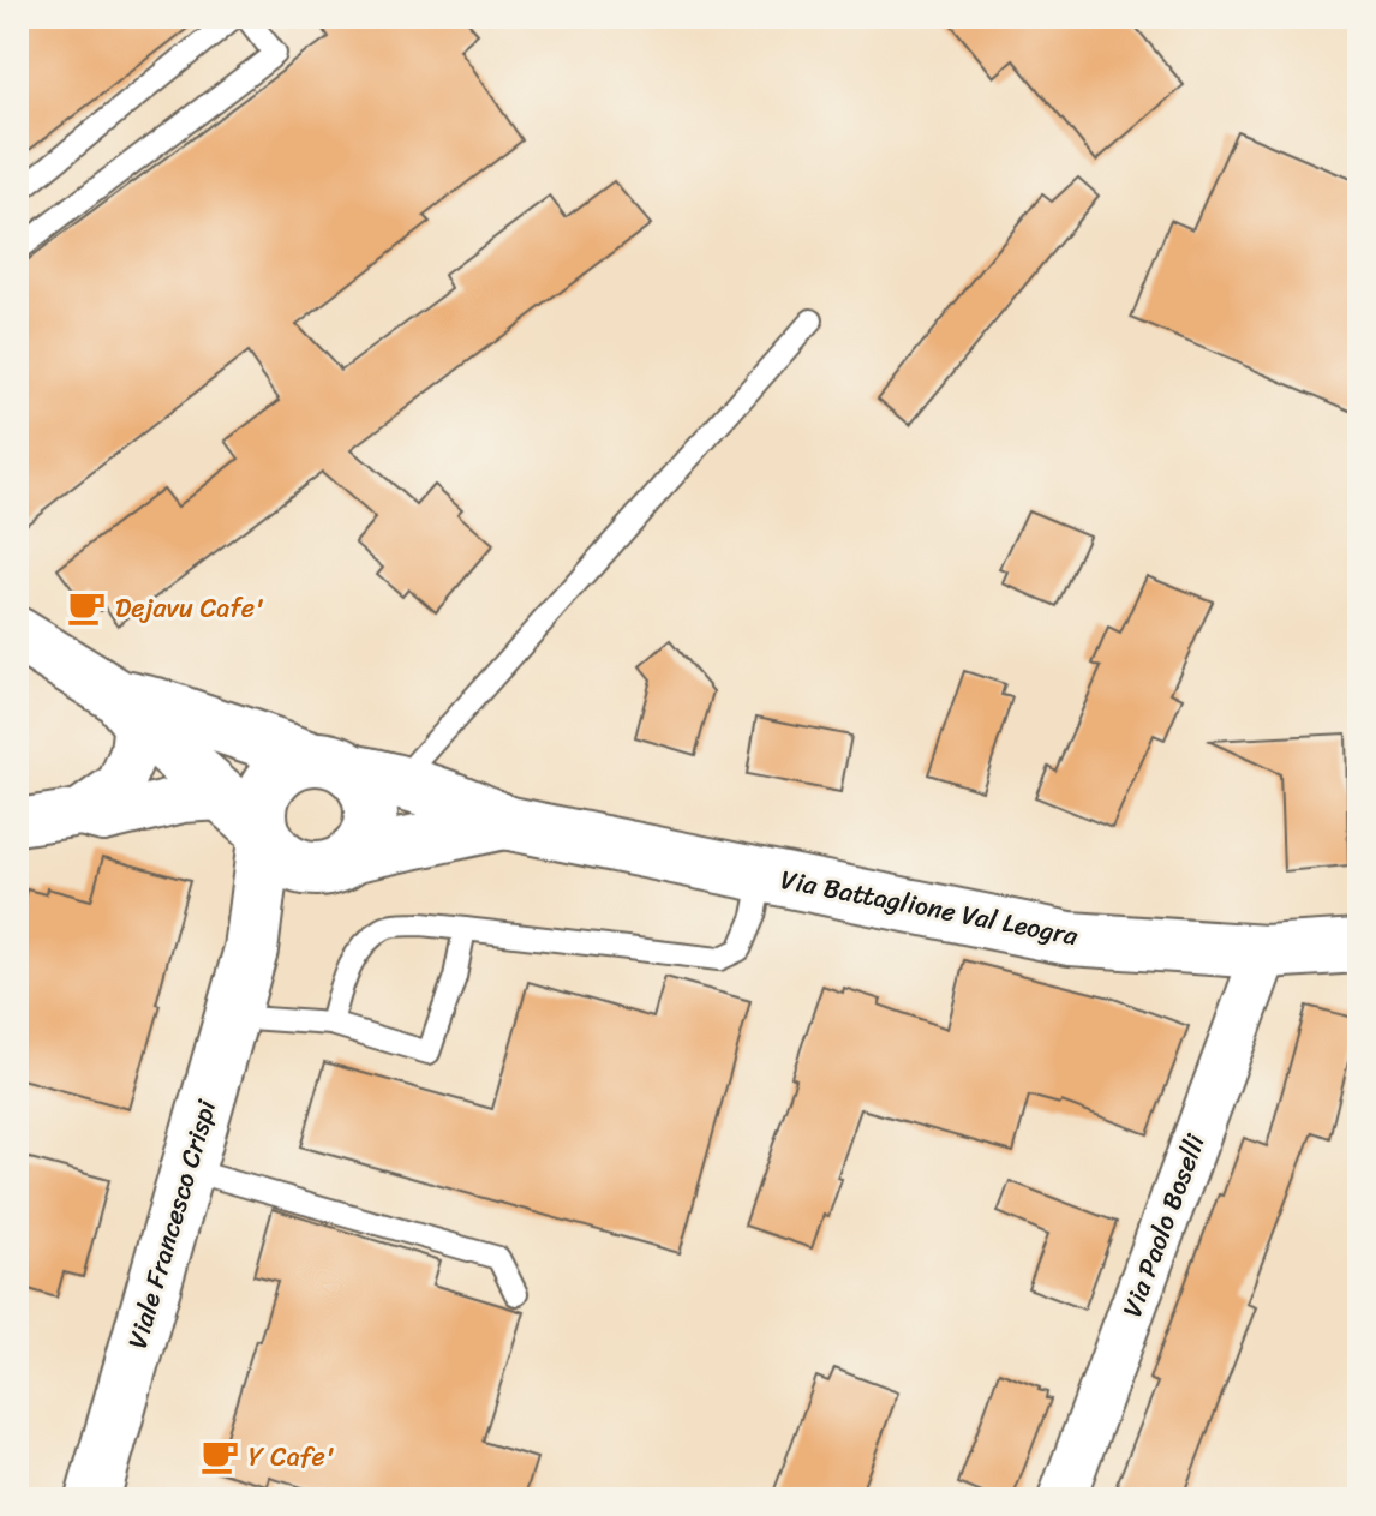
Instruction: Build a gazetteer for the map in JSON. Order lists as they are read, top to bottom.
{
  "streets": {
    "street": ["Via Battaglione Val Leogra", "Viale Francesco Crispi", "Via Paolo Boselli"]
  },
  "crossings": [
    ["Via Battaglione Val Leogra", "Viale Francesco Crispi"],
    ["Via Battaglione Val Leogra", "Via Paolo Boselli"]
  ],
  "places": {
    "cafe": ["Dejavu Cafe'", "Y Cafe'"]
  }
}
